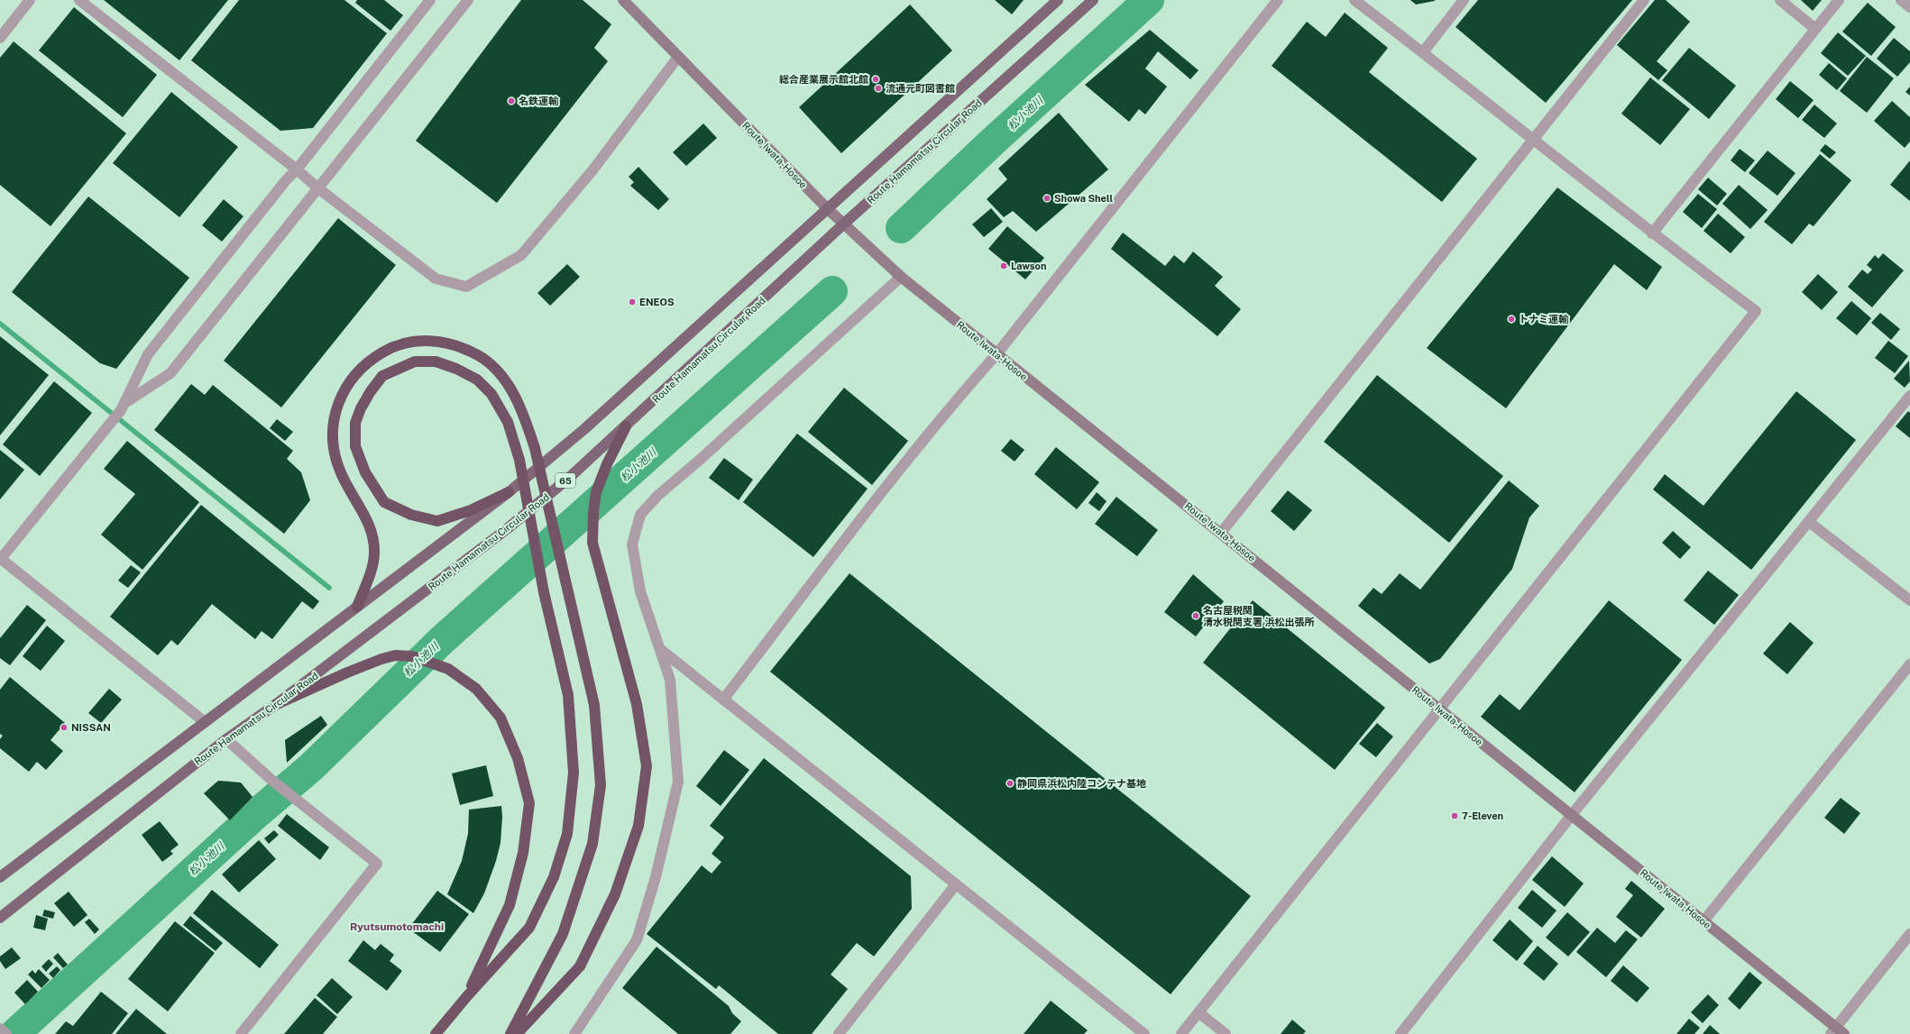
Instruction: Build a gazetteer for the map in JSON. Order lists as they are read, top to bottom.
{
  "streets": {
    "main road": ["Route Hamamatsu Circular Road", "Route Iwata-Hosoe", "65"]
  },
  "crossings": [
    ["Route Hamamatsu Circular Road", "Route Iwata-Hosoe"]
  ],
  "districts": ["Ryutsumotomachi"],
  "water": ["松小池川"],
  "places": [
    "総合産業展示館北館",
    "流通元町図書館",
    "名鉄運輸",
    "Showa Shell",
    "Lawson",
    "ENEOS",
    "トナミ運輸",
    "名古屋税関 清水税関支署 浜松出張所",
    "NISSAN",
    "静岡県浜松内陸コンテナ基地",
    "7-Eleven"
  ]
}
